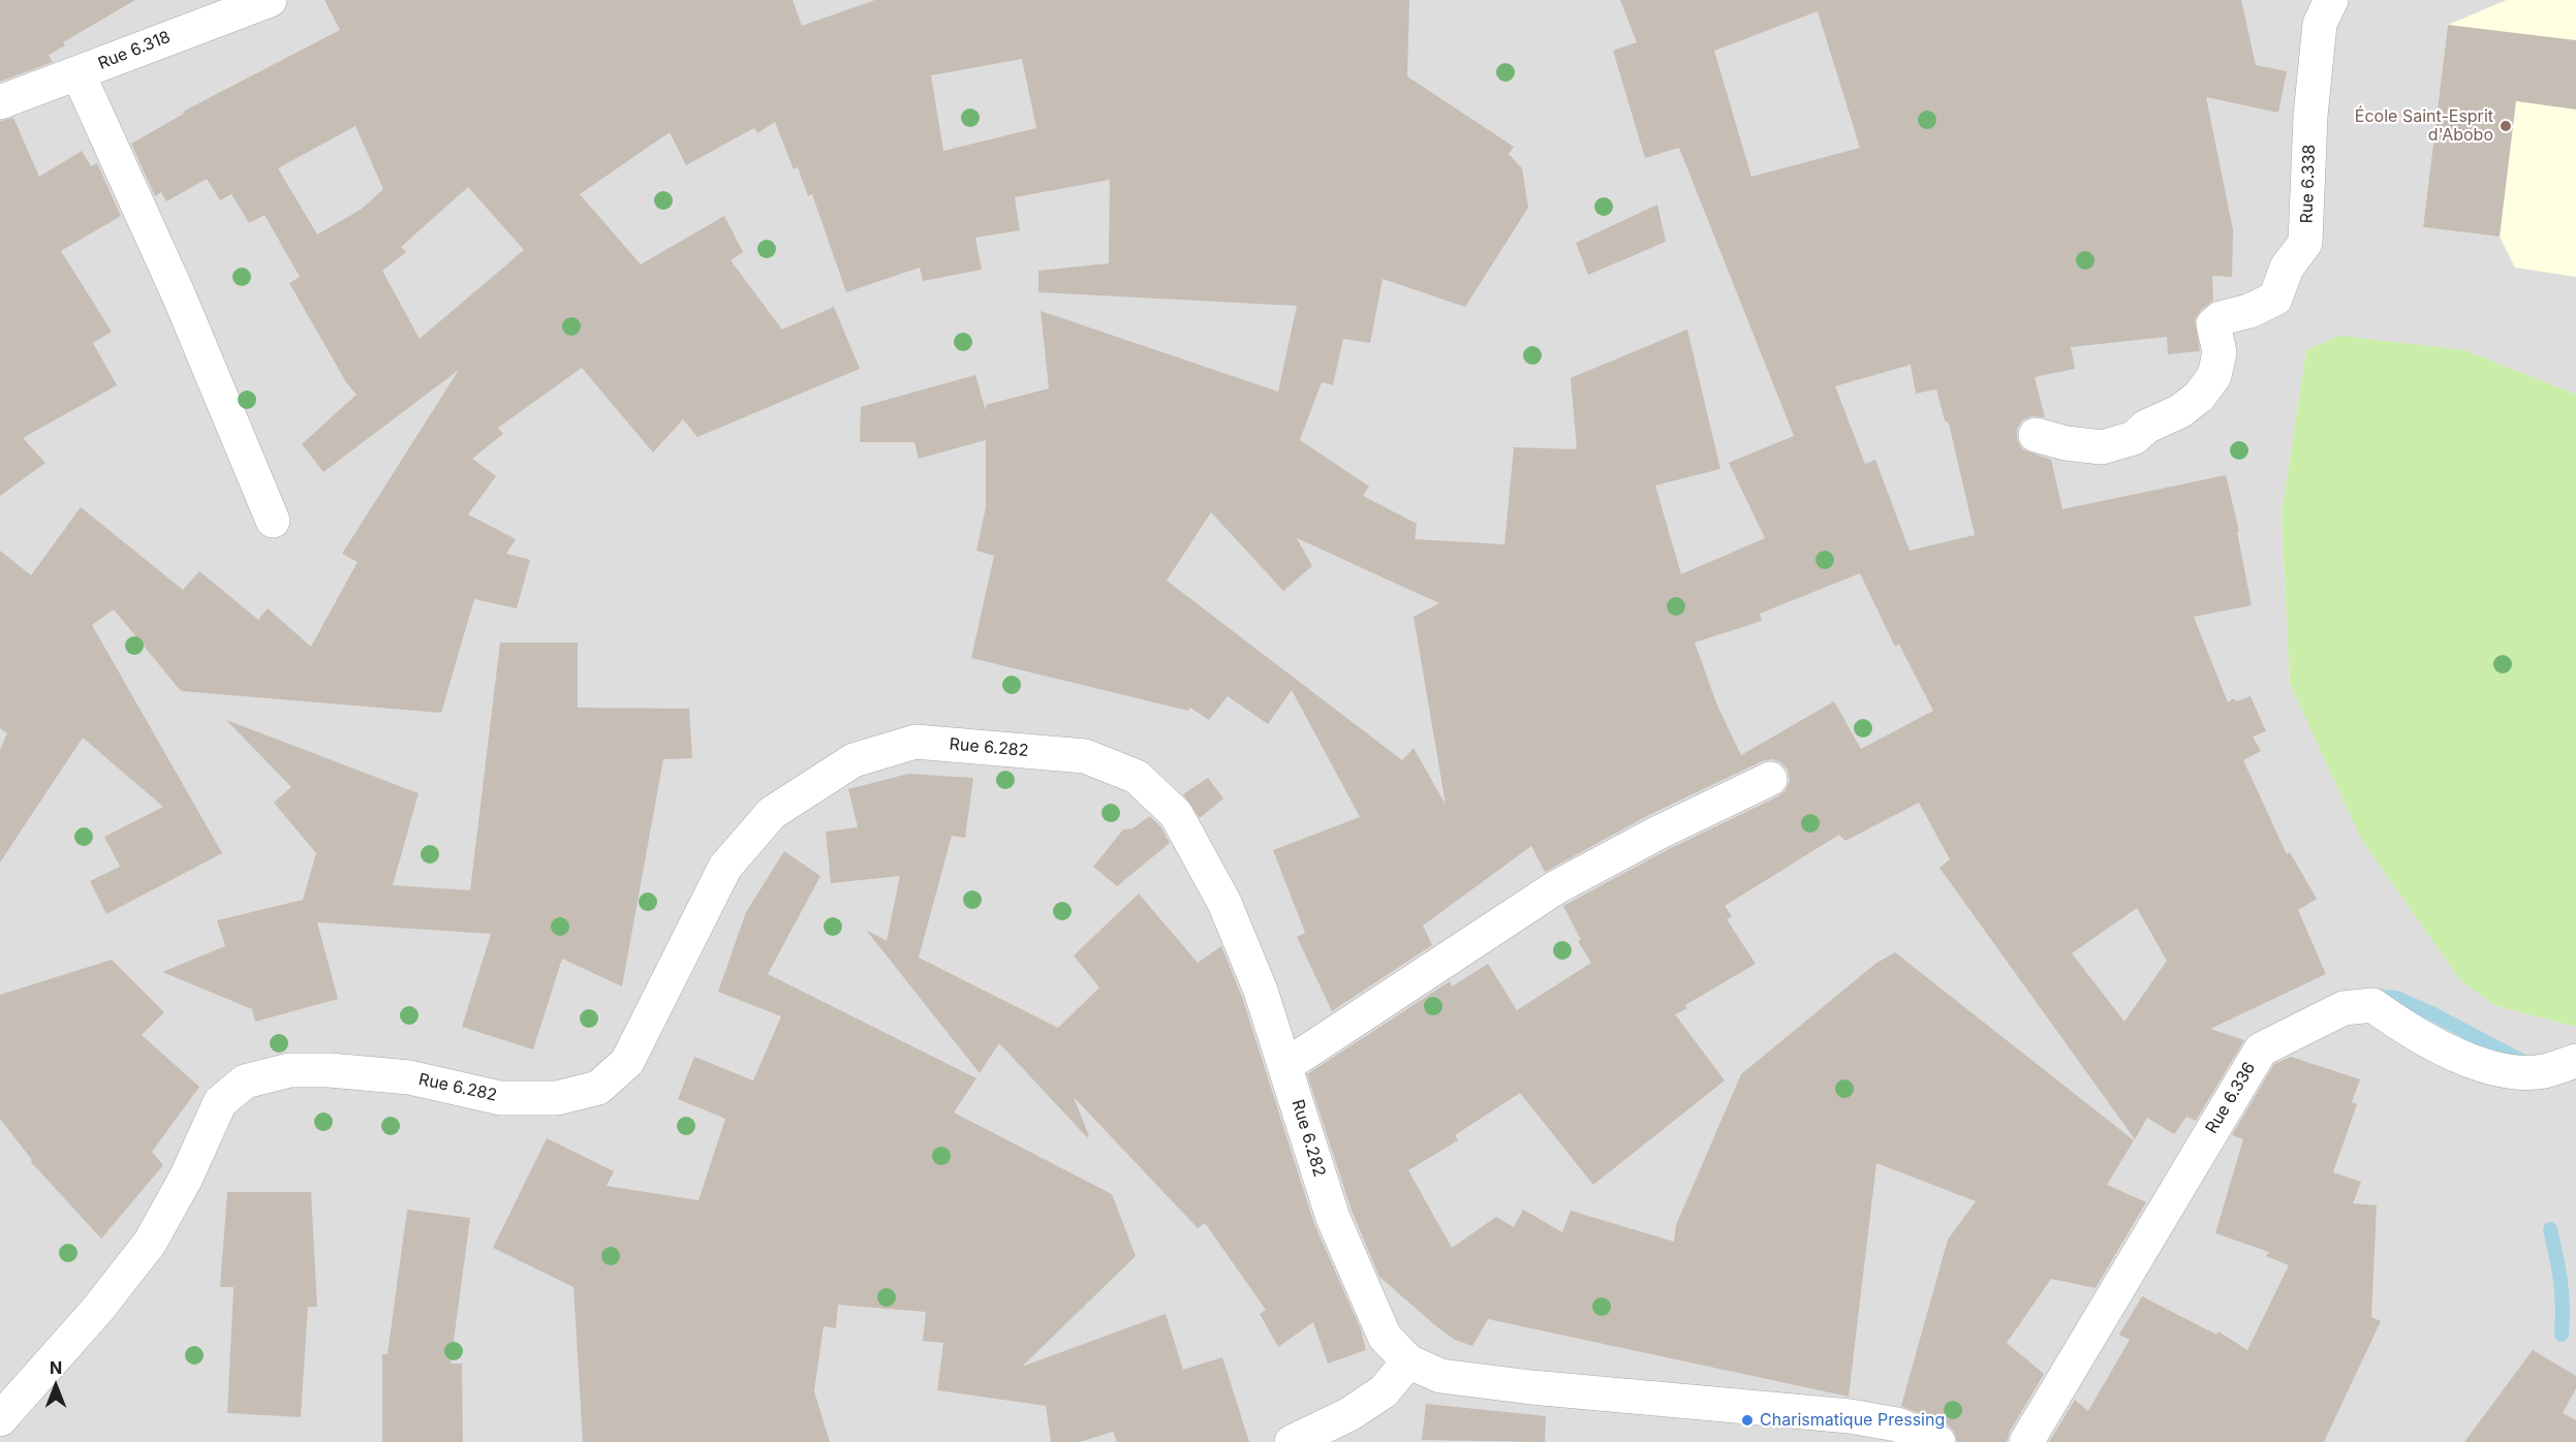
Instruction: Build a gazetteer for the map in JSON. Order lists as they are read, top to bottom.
{
  "streets": {
    "street": [
      "Rue 6.318",
      "Rue 6.338",
      "Rue 6.282",
      "Rue 6.336"
    ]
  },
  "places": ["École Saint-Esprit d'Abobo", "Charismatique Pressing"],
  "north": "top"
}
